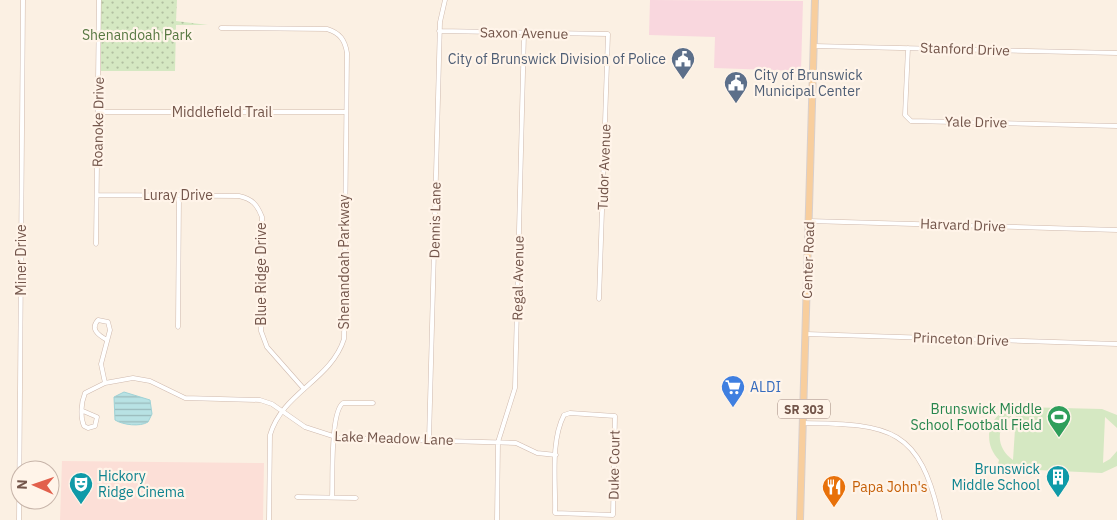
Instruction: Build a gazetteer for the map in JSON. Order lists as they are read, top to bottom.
{
  "streets": {
    "main road": ["Center Road", "SR 303"],
    "street": [
      "Saxon Avenue",
      "Stanford Drive",
      "Middlefield Trail",
      "Roanoke Drive",
      "Yale Drive",
      "Tudor Avenue",
      "Luray Drive",
      "Dennis Lane",
      "Harvard Drive",
      "Miner Drive",
      "Shenandoah Parkway",
      "Blue Ridge Drive",
      "Regal Avenue",
      "Princeton Drive",
      "Lake Meadow Lane",
      "Duke Court"
    ]
  },
  "crossings": [
    ["Saxon Avenue", "Tudor Avenue"],
    ["Saxon Avenue", "Dennis Lane"],
    ["Saxon Avenue", "Regal Avenue"],
    ["Stanford Drive", "Yale Drive"],
    ["Stanford Drive", "Center Road"],
    ["Middlefield Trail", "Roanoke Drive"],
    ["Middlefield Trail", "Shenandoah Parkway"],
    ["Roanoke Drive", "Luray Drive"],
    ["Luray Drive", "Blue Ridge Drive"],
    ["Dennis Lane", "Lake Meadow Lane"],
    ["Harvard Drive", "Center Road"],
    ["Center Road", "Princeton Drive"],
    ["Shenandoah Parkway", "Blue Ridge Drive"],
    ["Shenandoah Parkway", "Lake Meadow Lane"],
    ["Regal Avenue", "Lake Meadow Lane"],
    ["Lake Meadow Lane", "Duke Court"]
  ],
  "parks": ["Shenandoah Park"],
  "places": {
    "public building": ["City of Brunswick Division of Police", "City of Brunswick Municipal Center"],
    "supermarket": ["ALDI"],
    "sports": ["Brunswick Middle School Football Field"],
    "building": ["Brunswick Middle School"],
    "theatre": ["Hickory Ridge Cinema"],
    "restaurant": ["Papa John's"]
  },
  "north": "left"
}
